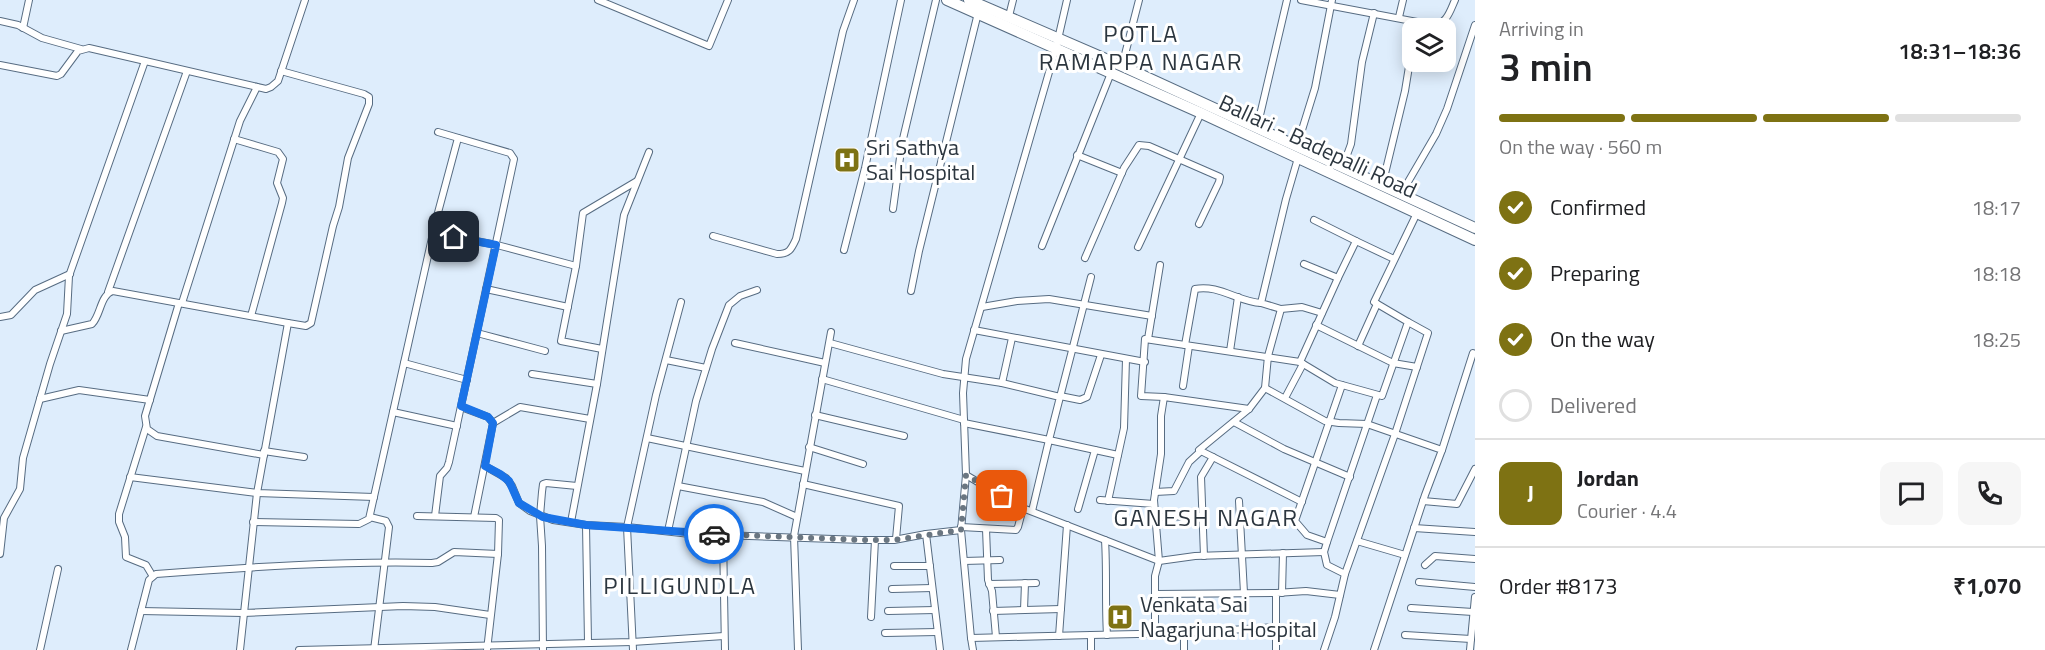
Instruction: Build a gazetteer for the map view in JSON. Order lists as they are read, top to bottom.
{
  "streets": {
    "highway": ["Ballari - Badepalli Road"]
  },
  "districts": ["POTLA RAMAPPA NAGAR", "GANESH NAGAR", "PILLIGUNDLA"],
  "places": {
    "hospital": ["Sri Sathya Sai Hospital", "Venkata Sai Nagarjuna Hospital"]
  },
  "page": {
    "heading": ["3 min", "Arriving in", "18:31–18:36"],
    "panel": [
      "Jordan",
      "Courier · 4.4",
      "Order #8173",
      "₹1,070"
    ],
    "bar": "On the way · 560 m",
    "list": [
      ["Confirmed", "18:17"],
      ["Preparing", "18:18"],
      ["On the way", "18:25"],
      "Delivered"
    ],
    "round": "J"
  }
}
